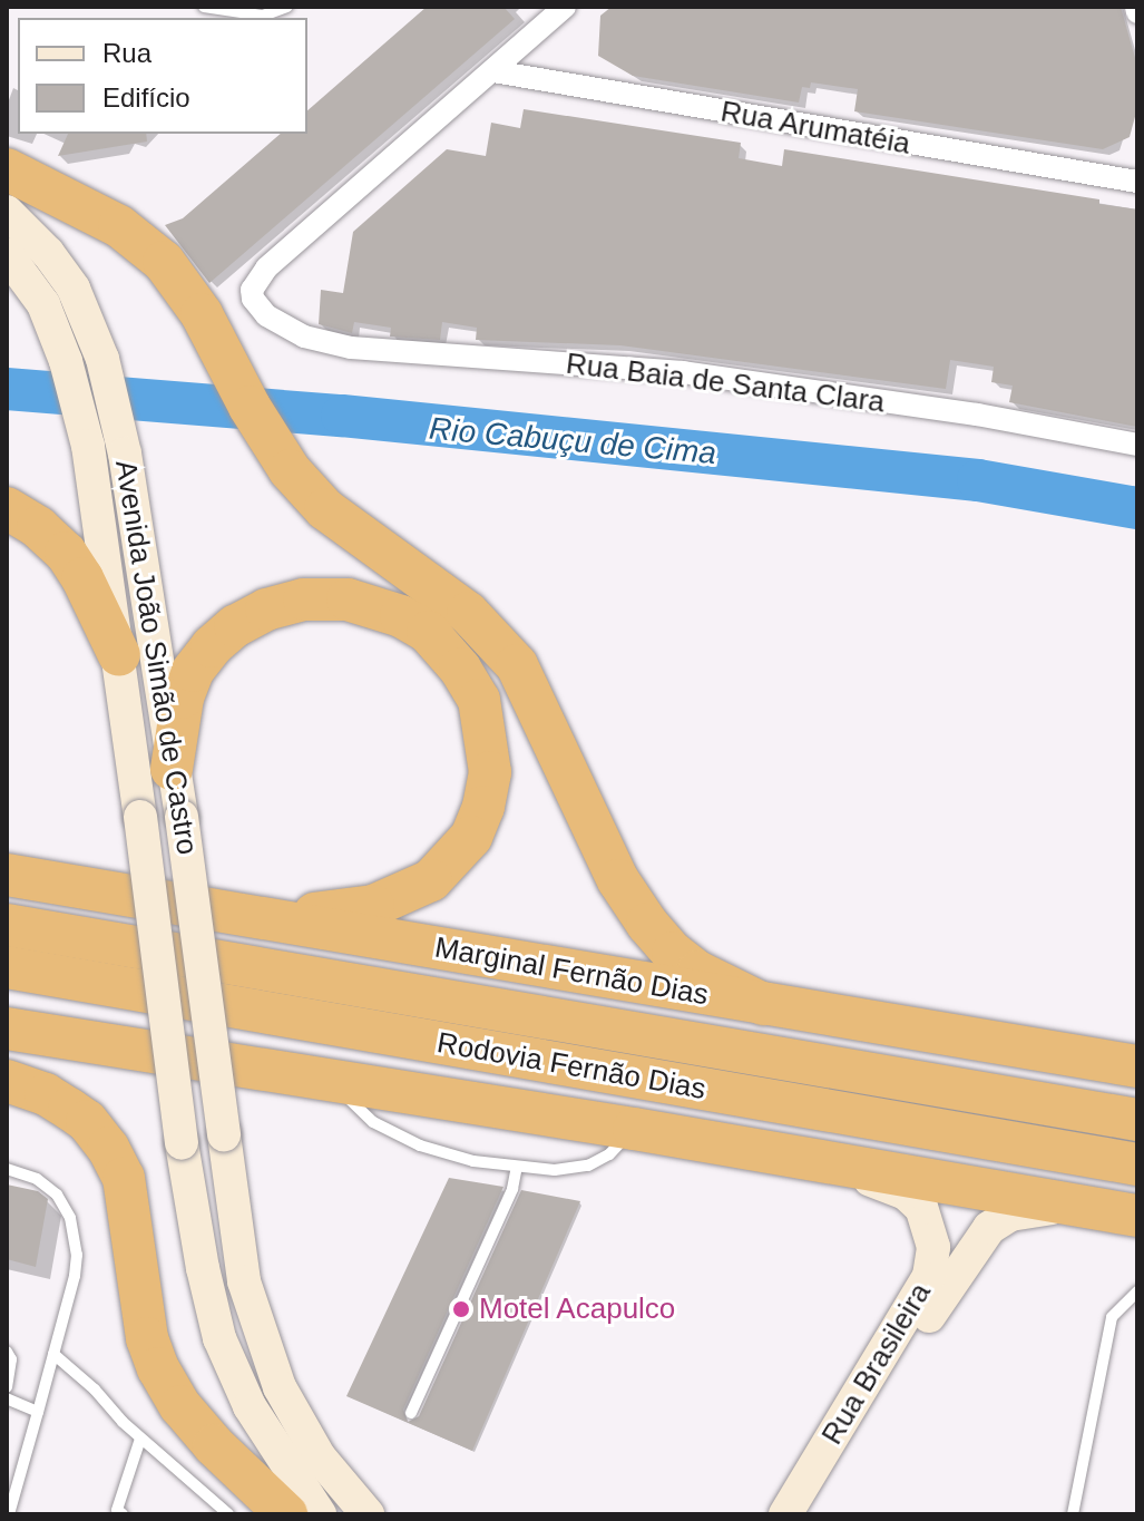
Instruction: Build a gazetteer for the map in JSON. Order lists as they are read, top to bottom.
{
  "streets": {
    "highway": ["Marginal Fernão Dias", "Rodovia Fernão Dias"],
    "main road": ["Avenida João Simão de Castro", "Rua Brasileira"],
    "street": ["Rua Arumatéia", "Rua Baia de Santa Clara"]
  },
  "crossings": [
    ["Rua Arumatéia", "Rua Baia de Santa Clara"]
  ],
  "water": ["Rio Cabuçu de Cima"],
  "places": ["Motel Acapulco"],
  "legend": ["Rua", "Edifício"]
}
